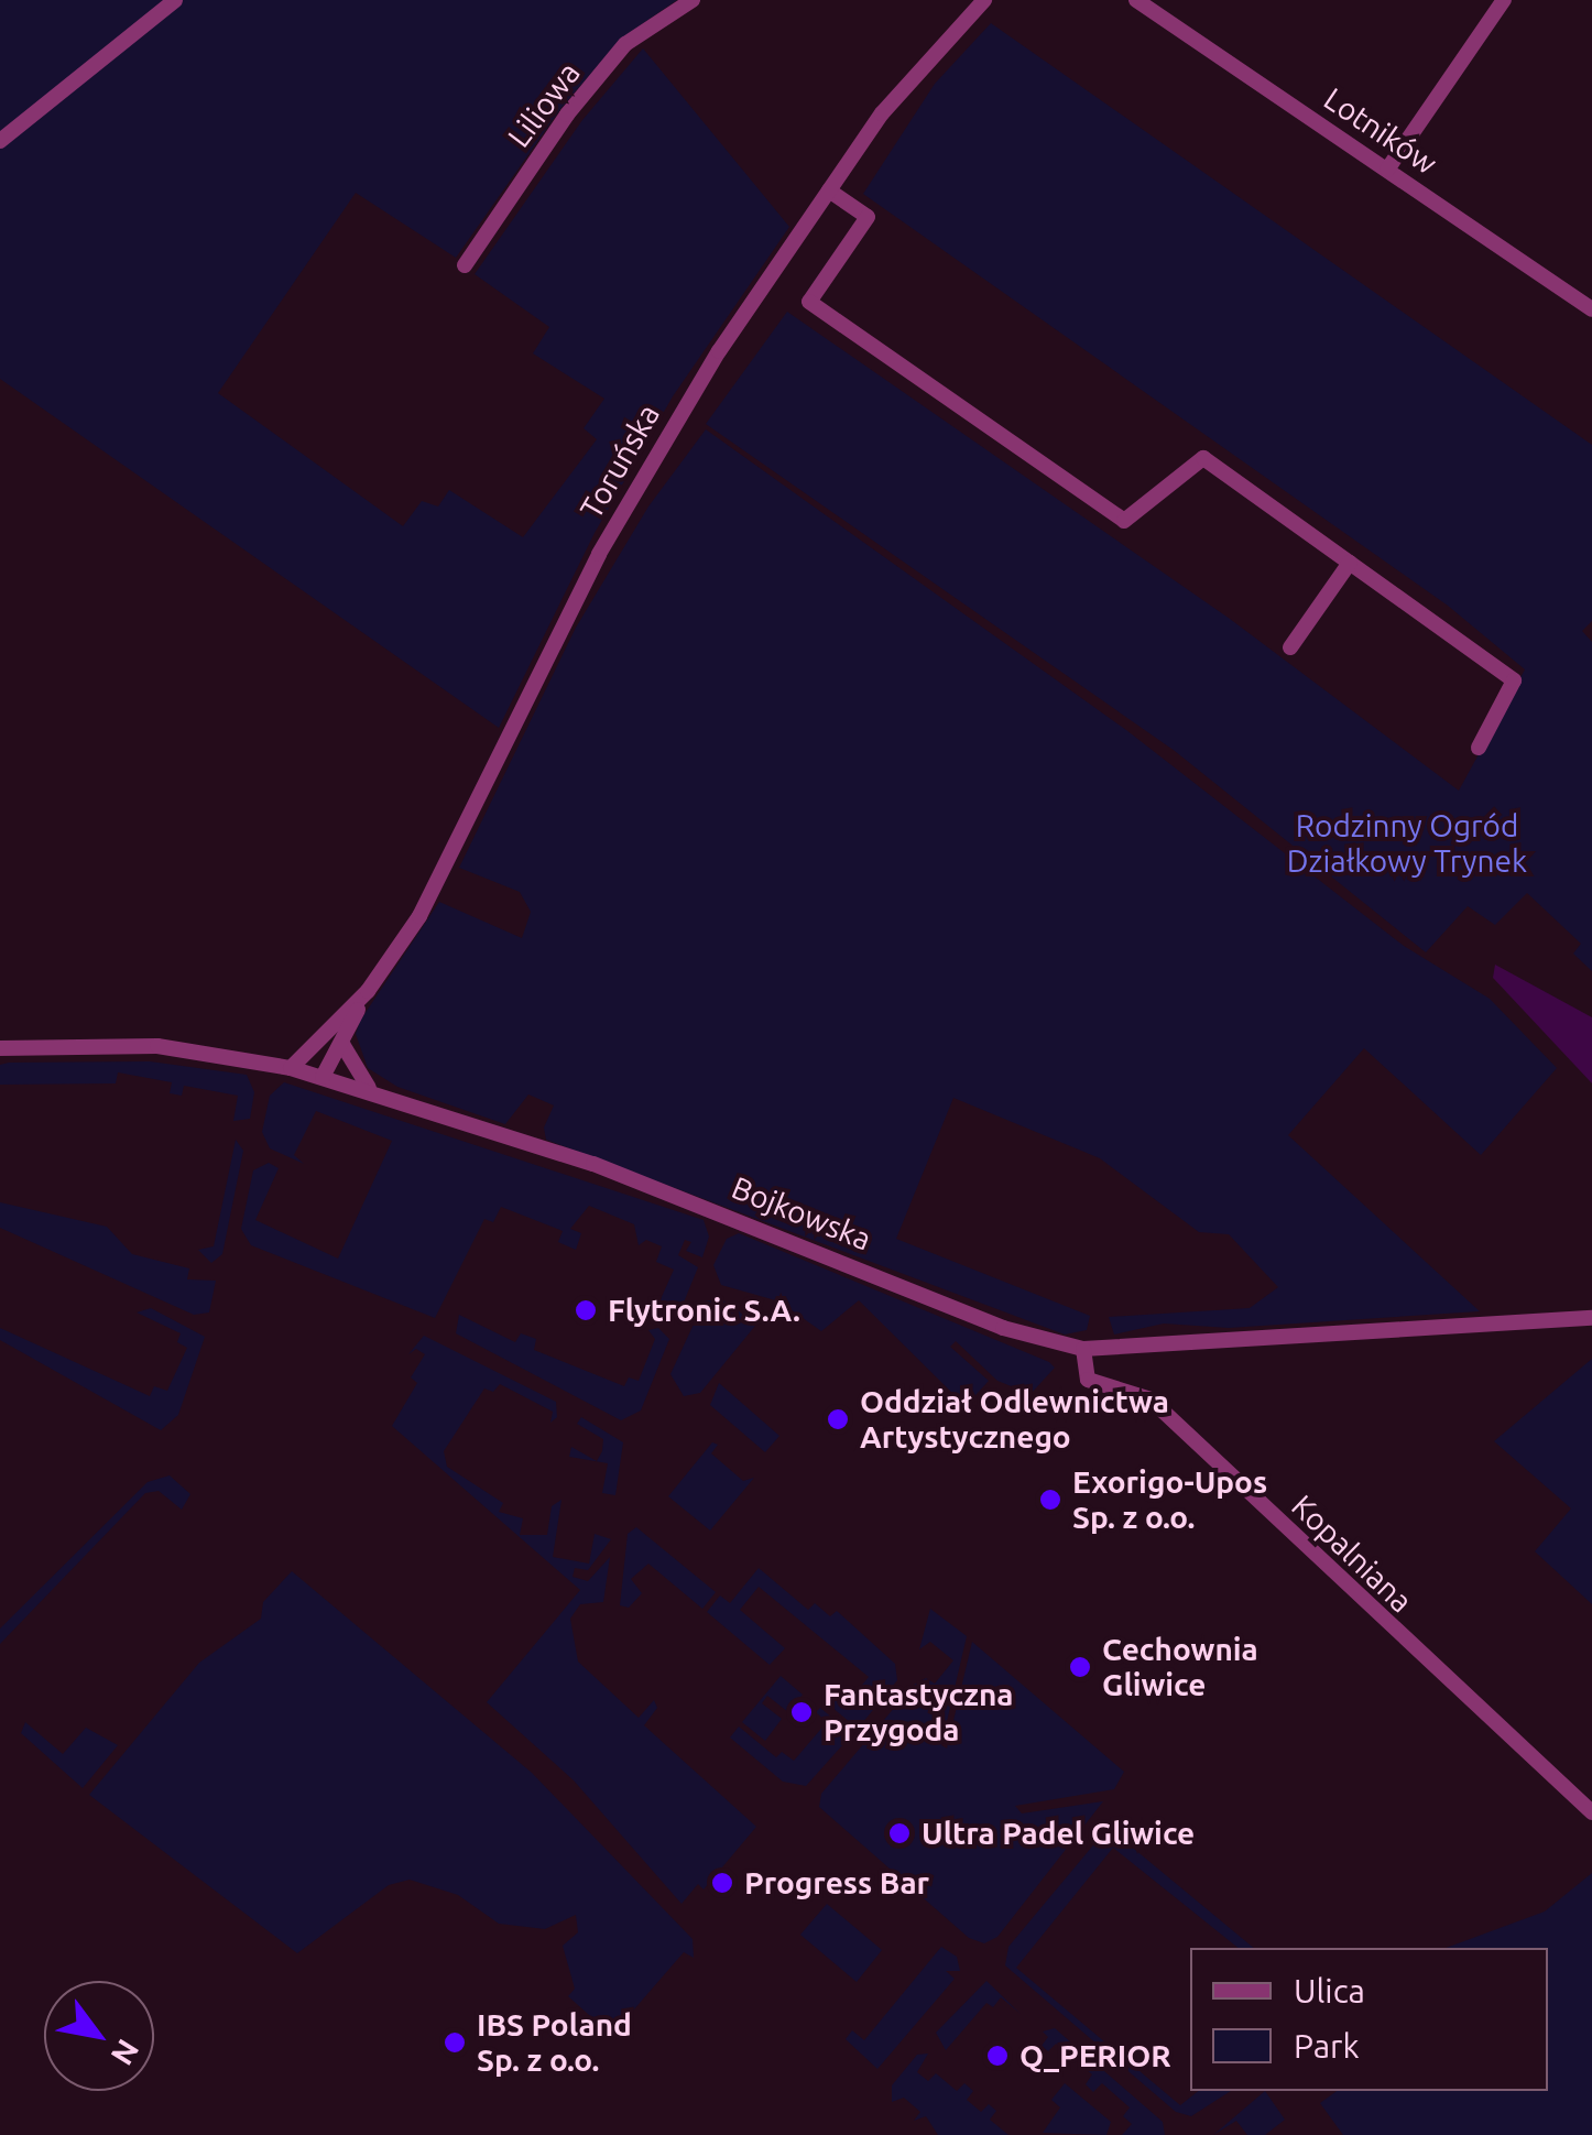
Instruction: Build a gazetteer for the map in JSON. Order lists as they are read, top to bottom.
{
  "streets": {
    "street": [
      "Liliowa",
      "Lotników",
      "Toruńska",
      "Bojkowska",
      "Kopalniana"
    ]
  },
  "crossings": [
    ["Toruńska", "Bojkowska"],
    ["Bojkowska", "Kopalniana"]
  ],
  "parks": ["Rodzinny Ogród Działkowy Trynek"],
  "places": [
    "Flytronic S.A.",
    "Oddział Odlewnictwa Artystycznego",
    "Exorigo-Upos Sp. z o.o.",
    "Cechownia Gliwice",
    "Fantastyczna Przygoda",
    "Ultra Padel Gliwice",
    "Progress Bar",
    "IBS Poland Sp. z o.o.",
    "Q_PERIOR"
  ],
  "legend": ["Ulica", "Park"],
  "north": "bottom right"
}
